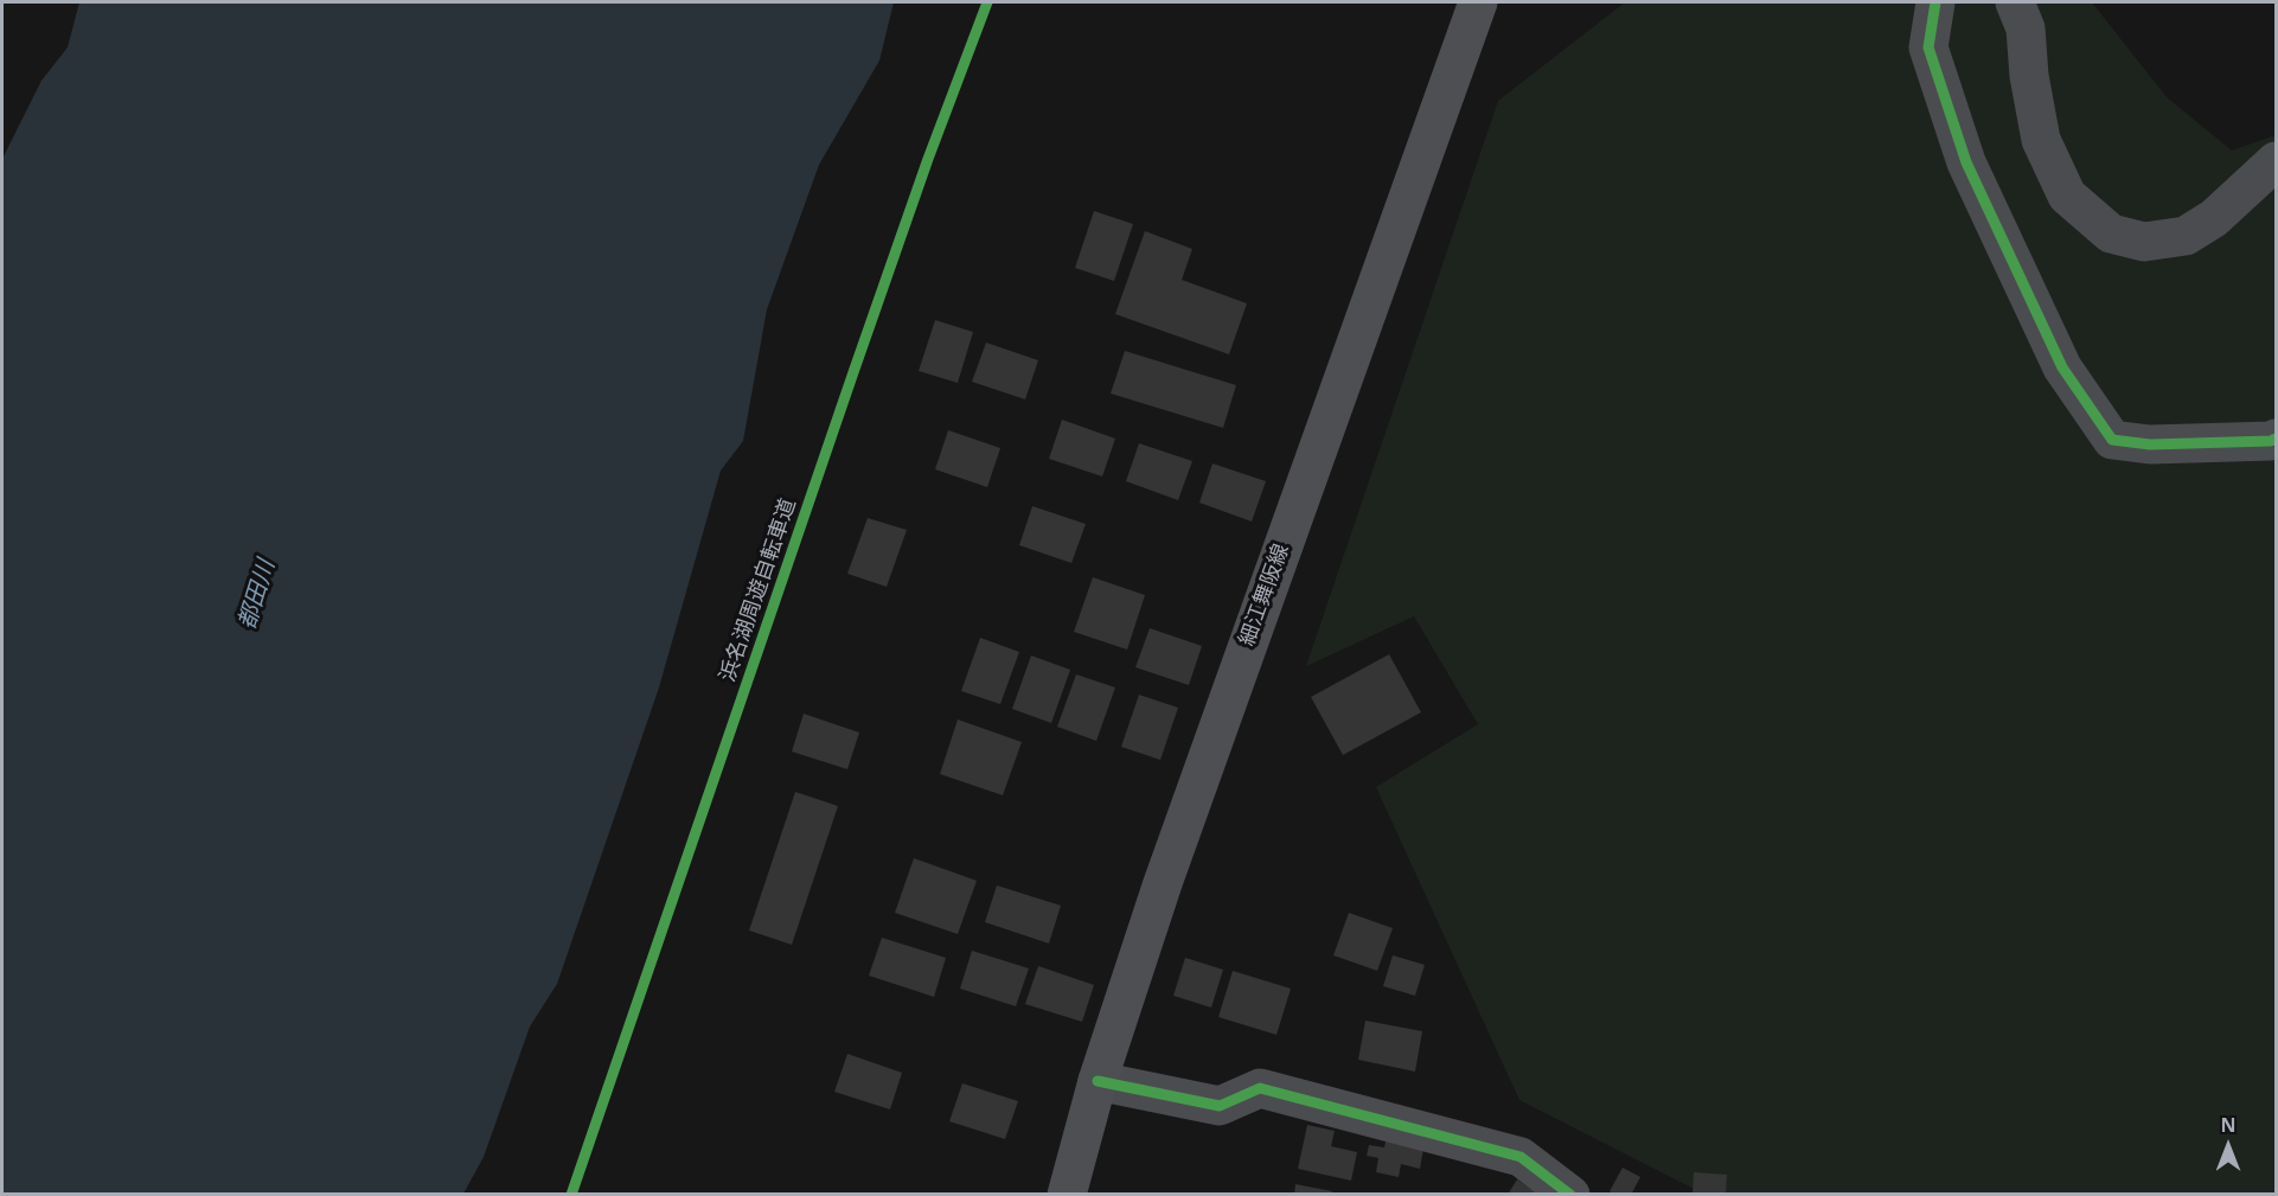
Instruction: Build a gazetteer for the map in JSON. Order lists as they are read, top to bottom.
{
  "streets": {
    "main road": ["細江舞阪線"],
    "cycle path": ["浜名湖周遊自転車道"]
  },
  "water": ["都田川"],
  "north": "top"
}
